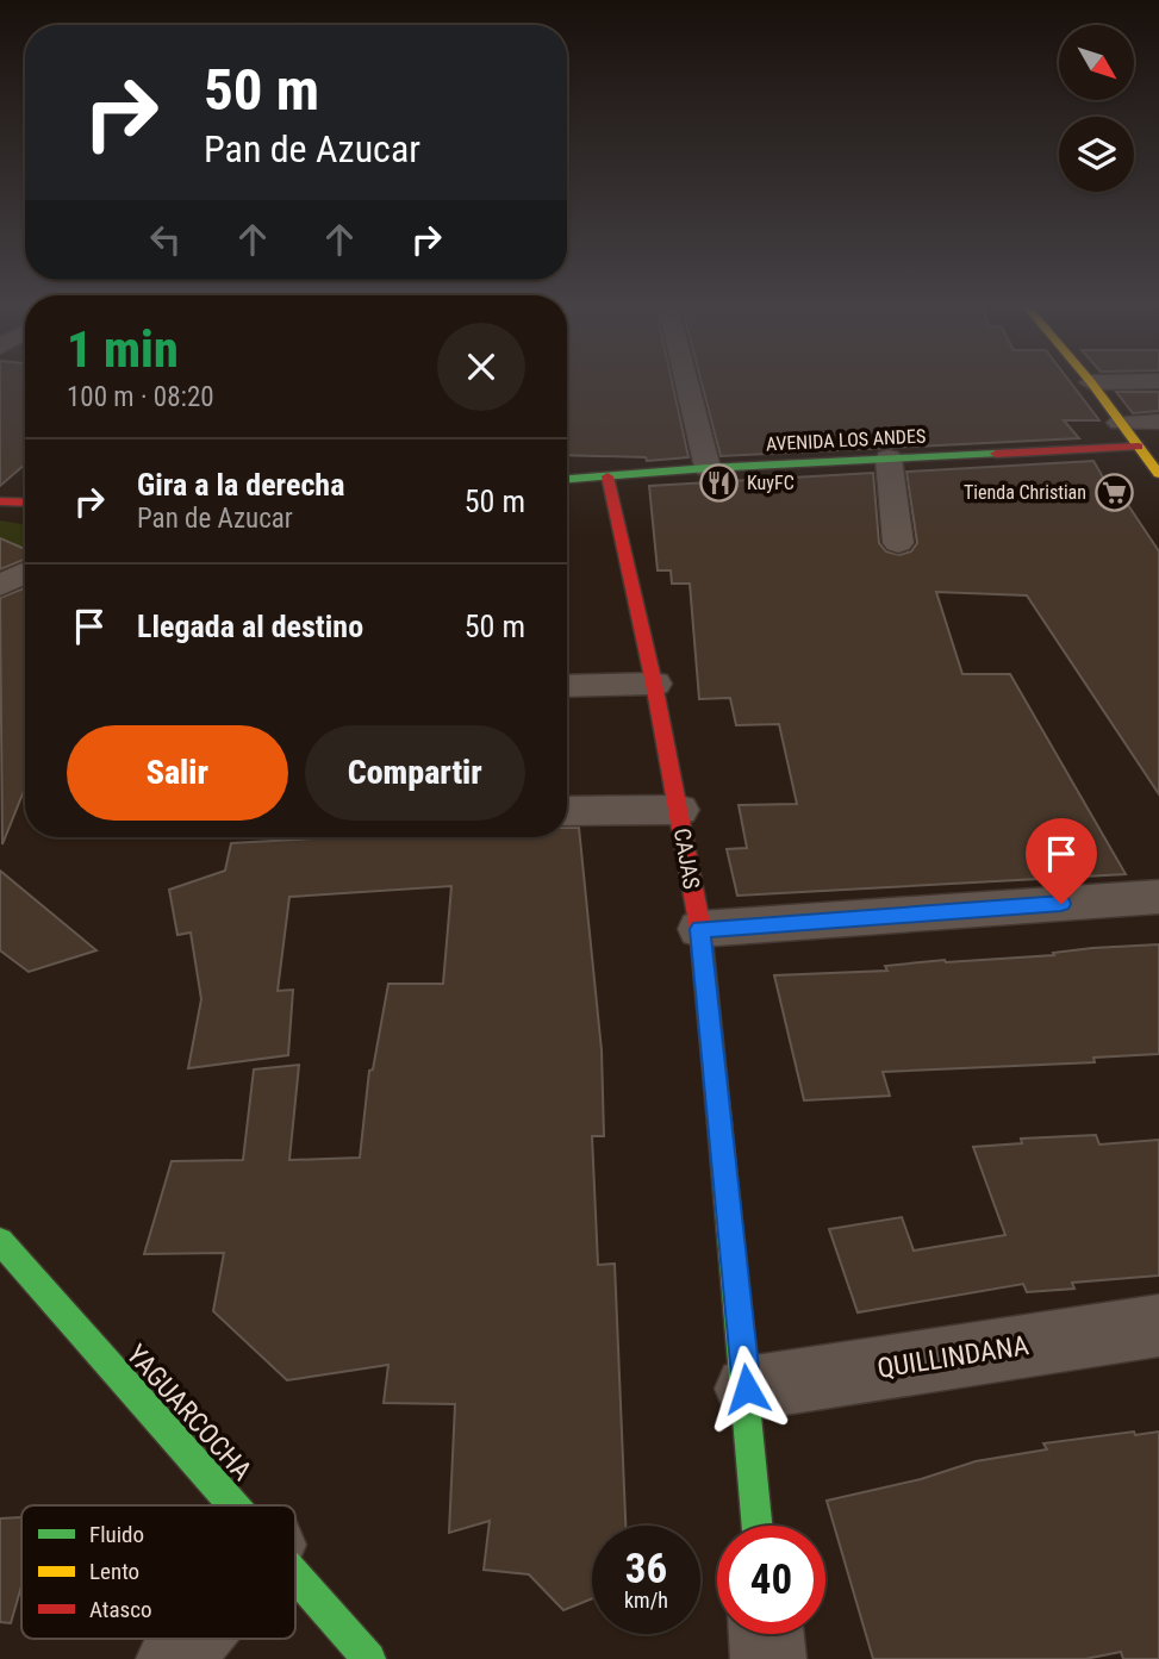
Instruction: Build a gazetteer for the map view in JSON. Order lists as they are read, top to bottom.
{
  "streets": {
    "main road": ["AVENIDA LOS ANDES", "CAJAS", "YAGUARCOCHA"],
    "street": ["QUILLINDANA"]
  },
  "crossings": [
    ["AVENIDA LOS ANDES", "CAJAS"],
    ["CAJAS", "QUILLINDANA"]
  ],
  "places": {
    "restaurant": ["KuyFC"],
    "supermarket": ["Tienda Christian"]
  },
  "legend": ["Fluido", "Lento", "Atasco"],
  "north": "bottom right",
  "page": {
    "turn": ["50 m", "Pan de Azucar"],
    "heading": ["1 min", "100 m · 08:20"],
    "list": [
      {
        "name": "Gira a la derecha",
        "note": "Pan de Azucar",
        "value": "50 m"
      },
      {
        "name": "Llegada al destino",
        "value": "50 m"
      }
    ],
    "buttons": ["Salir", "Compartir"],
    "speed": "36 km/h",
    "limit": "40"
  }
}
